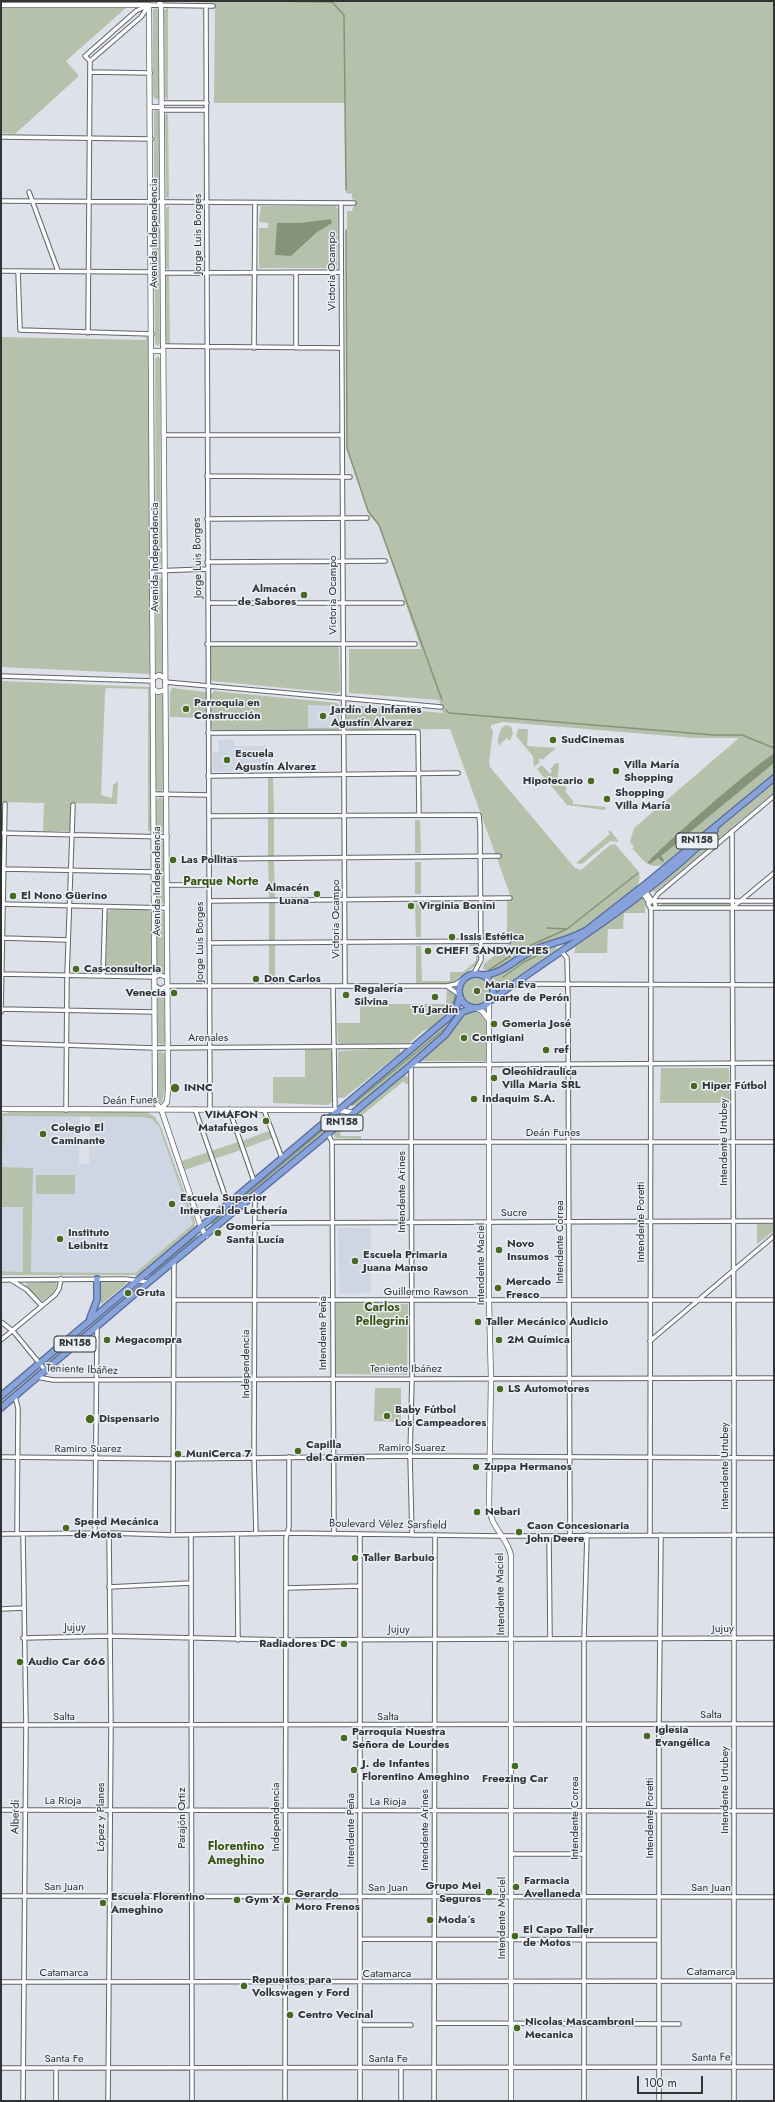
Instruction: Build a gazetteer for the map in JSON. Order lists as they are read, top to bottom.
{
  "streets": {
    "highway": ["RN158"],
    "main road": ["Avenida Independencia", "Deán Funes", "Intendente Maciel"],
    "street": [
      "Jorge Luis Borges",
      "Victoria Ocampo",
      "Arenales",
      "Intendente Urtubey",
      "Intendente Arines",
      "Sucre",
      "Intendente Poretti",
      "Intendente Correa",
      "Guillermo Rawson",
      "Intendente Peña",
      "Independencia",
      "Teniente Ibáñez",
      "Ramiro Suarez",
      "Boulevard Vélez Sarsfield",
      "Jujuy",
      "Salta",
      "La Rioja",
      "Alberdi",
      "López y Planes",
      "Parajón Ortiz",
      "San Juan",
      "Catamarca",
      "Santa Fe"
    ]
  },
  "crossings": [
    ["Avenida Independencia", "RN158"],
    ["Avenida Independencia", "Arenales"],
    ["Avenida Independencia", "Deán Funes"],
    ["Jorge Luis Borges", "Arenales"],
    ["Jorge Luis Borges", "Deán Funes"],
    ["RN158", "Arenales"],
    ["RN158", "Deán Funes"],
    ["RN158", "Intendente Arines"],
    ["RN158", "Intendente Correa"],
    ["RN158", "Intendente Maciel"],
    ["RN158", "Intendente Peña"],
    ["RN158", "Independencia"],
    ["RN158", "Teniente Ibáñez"],
    ["Deán Funes", "Intendente Urtubey"],
    ["Deán Funes", "Intendente Arines"],
    ["Deán Funes", "Intendente Poretti"],
    ["Deán Funes", "Intendente Correa"],
    ["Deán Funes", "Intendente Maciel"],
    ["Deán Funes", "Intendente Peña"],
    ["Intendente Urtubey", "Sucre"],
    ["Intendente Urtubey", "Guillermo Rawson"],
    ["Intendente Urtubey", "Teniente Ibáñez"],
    ["Intendente Urtubey", "Ramiro Suarez"],
    ["Intendente Urtubey", "Boulevard Vélez Sarsfield"],
    ["Intendente Urtubey", "Jujuy"],
    ["Intendente Urtubey", "Salta"],
    ["Intendente Urtubey", "La Rioja"],
    ["Intendente Urtubey", "San Juan"],
    ["Intendente Urtubey", "Catamarca"],
    ["Intendente Urtubey", "Santa Fe"],
    ["Intendente Arines", "Sucre"],
    ["Intendente Arines", "Guillermo Rawson"],
    ["Intendente Arines", "Teniente Ibáñez"],
    ["Intendente Arines", "Ramiro Suarez"],
    ["Intendente Arines", "Boulevard Vélez Sarsfield"],
    ["Intendente Arines", "Jujuy"],
    ["Intendente Arines", "Salta"],
    ["Intendente Arines", "La Rioja"],
    ["Intendente Arines", "San Juan"],
    ["Intendente Arines", "Catamarca"],
    ["Intendente Arines", "Santa Fe"],
    ["Sucre", "Intendente Poretti"],
    ["Sucre", "Intendente Correa"],
    ["Sucre", "Intendente Maciel"],
    ["Sucre", "Intendente Peña"],
    ["Sucre", "Independencia"],
    ["Intendente Poretti", "Guillermo Rawson"],
    ["Intendente Poretti", "Teniente Ibáñez"],
    ["Intendente Poretti", "Ramiro Suarez"],
    ["Intendente Poretti", "Boulevard Vélez Sarsfield"],
    ["Intendente Poretti", "Jujuy"],
    ["Intendente Poretti", "Salta"],
    ["Intendente Poretti", "La Rioja"],
    ["Intendente Poretti", "San Juan"],
    ["Intendente Poretti", "Catamarca"],
    ["Intendente Poretti", "Santa Fe"],
    ["Intendente Correa", "Guillermo Rawson"],
    ["Intendente Correa", "Teniente Ibáñez"],
    ["Intendente Correa", "Ramiro Suarez"],
    ["Intendente Correa", "Boulevard Vélez Sarsfield"],
    ["Intendente Correa", "Jujuy"],
    ["Intendente Correa", "Salta"],
    ["Intendente Correa", "La Rioja"],
    ["Intendente Correa", "San Juan"],
    ["Intendente Correa", "Catamarca"],
    ["Intendente Correa", "Santa Fe"],
    ["Intendente Maciel", "Guillermo Rawson"],
    ["Intendente Maciel", "Teniente Ibáñez"],
    ["Intendente Maciel", "Ramiro Suarez"],
    ["Intendente Maciel", "Boulevard Vélez Sarsfield"],
    ["Intendente Maciel", "Jujuy"],
    ["Intendente Maciel", "Salta"],
    ["Intendente Maciel", "La Rioja"],
    ["Intendente Maciel", "San Juan"],
    ["Intendente Maciel", "Catamarca"],
    ["Intendente Maciel", "Santa Fe"],
    ["Guillermo Rawson", "Intendente Peña"],
    ["Guillermo Rawson", "Independencia"],
    ["Intendente Peña", "Teniente Ibáñez"],
    ["Intendente Peña", "Ramiro Suarez"],
    ["Intendente Peña", "Boulevard Vélez Sarsfield"],
    ["Intendente Peña", "Jujuy"],
    ["Intendente Peña", "Salta"],
    ["Intendente Peña", "La Rioja"],
    ["Intendente Peña", "San Juan"],
    ["Intendente Peña", "Catamarca"],
    ["Intendente Peña", "Santa Fe"],
    ["Independencia", "Teniente Ibáñez"],
    ["Independencia", "Ramiro Suarez"],
    ["Independencia", "Boulevard Vélez Sarsfield"],
    ["Independencia", "Jujuy"],
    ["Independencia", "Salta"],
    ["Independencia", "La Rioja"],
    ["Independencia", "San Juan"],
    ["Independencia", "Catamarca"],
    ["Independencia", "Santa Fe"],
    ["Boulevard Vélez Sarsfield", "Alberdi"],
    ["Boulevard Vélez Sarsfield", "López y Planes"],
    ["Boulevard Vélez Sarsfield", "Parajón Ortiz"],
    ["Jujuy", "Alberdi"],
    ["Jujuy", "López y Planes"],
    ["Jujuy", "Parajón Ortiz"],
    ["Salta", "Alberdi"],
    ["Salta", "López y Planes"],
    ["Salta", "Parajón Ortiz"],
    ["La Rioja", "Alberdi"],
    ["La Rioja", "López y Planes"],
    ["La Rioja", "Parajón Ortiz"],
    ["Alberdi", "San Juan"],
    ["Alberdi", "Catamarca"],
    ["Alberdi", "Santa Fe"],
    ["López y Planes", "San Juan"],
    ["López y Planes", "Catamarca"],
    ["López y Planes", "Santa Fe"],
    ["Parajón Ortiz", "San Juan"],
    ["Parajón Ortiz", "Catamarca"],
    ["Parajón Ortiz", "Santa Fe"]
  ],
  "districts": ["Parque Norte", "Carlos Pellegrini", "Florentino Ameghino"],
  "places": [
    "Almacén de Sabores",
    "Parroquia en Construcción",
    "Jardín de Infantes Agustín Alvarez",
    "SudCinemas",
    "Escuela Agustín Alvarez",
    "Villa María Shopping",
    "Hipotecario",
    "Shopping Villa María",
    "Las Pollitas",
    "Almacén Luana",
    "El Nono Güerino",
    "Virginia Bonini",
    "Issis Estética",
    "CHEF! SANDWICHES",
    "Cas-consultoria",
    "Don Carlos",
    "Maria Eva Duarte de Perón",
    "Venecia",
    "Regalería Silvina",
    "Tú Jardín",
    "Gomeria José",
    "Contigiani",
    "ref",
    "Oleohidraulica Villa Maria SRL",
    "Hiper Fútbol",
    "INNC",
    "Indaquim S.A.",
    "VIMAFON Matafuegos",
    "Colegio El Caminante",
    "Escuela Superior Intergral de Lechería",
    "Gomería Santa Lucía",
    "Instituto Leibnitz",
    "Novo Insumos",
    "Escuela Primaria Juana Manso",
    "Mercado Fresco",
    "Gruta",
    "Taller Mecánico Audicio",
    "Megacompra",
    "2M Química",
    "LS Automotores",
    "Baby Fútbol Los Campeadores",
    "Dispensario",
    "Capilla del Carmen",
    "MuniCerca 7",
    "Zuppa Hermanos",
    "Nebari",
    "Speed Mecánica de Motos",
    "Caon Concesionaria John Deere",
    "Taller Barbuio",
    "Radiadores DC",
    "Audio Car 666",
    "Iglesia Evangélica",
    "Parroquia Nuestra Señora de Lourdes",
    "Freezing Car",
    "J. de Infantes Florentino Ameghino",
    "Farmacia Avellaneda",
    "Grupo Mei Seguros",
    "Gym X",
    "Gerardo Moro Frenos",
    "Escuela Florentino Ameghino",
    "Moda´s",
    "El Capo Taller de Motos",
    "Repuestos para Volkswagen y Ford",
    "Centro Vecinal",
    "Nicolas Mascambroni Mecanica"
  ],
  "scale_bar": "100 m"
}
